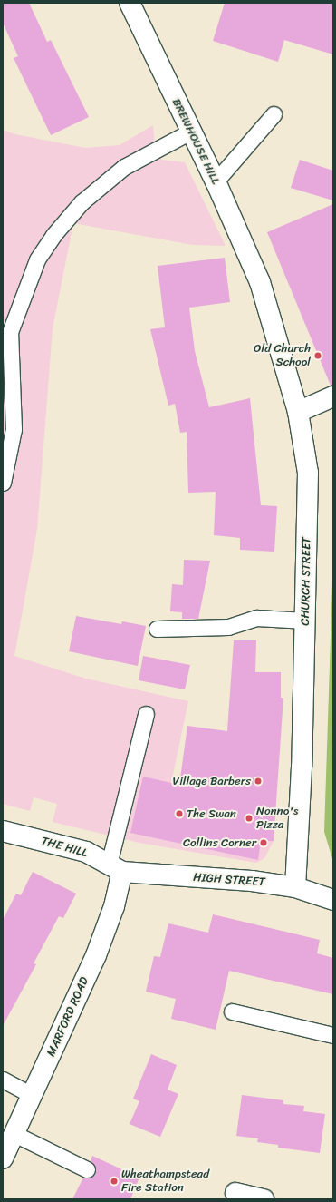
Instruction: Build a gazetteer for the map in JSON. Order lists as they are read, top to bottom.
{
  "streets": {
    "street": [
      "BREWHOUSE HILL",
      "CHURCH STREET",
      "THE HILL",
      "HIGH STREET",
      "MARFORD ROAD"
    ]
  },
  "crossings": [
    ["BREWHOUSE HILL", "CHURCH STREET"],
    ["CHURCH STREET", "HIGH STREET"],
    ["THE HILL", "HIGH STREET"],
    ["THE HILL", "MARFORD ROAD"],
    ["HIGH STREET", "MARFORD ROAD"]
  ],
  "places": [
    "Old Church School",
    "Village Barbers",
    "The Swan",
    "Nonno's Pizza",
    "Collins Corner",
    "Wheathampstead Fire Station"
  ]
}
